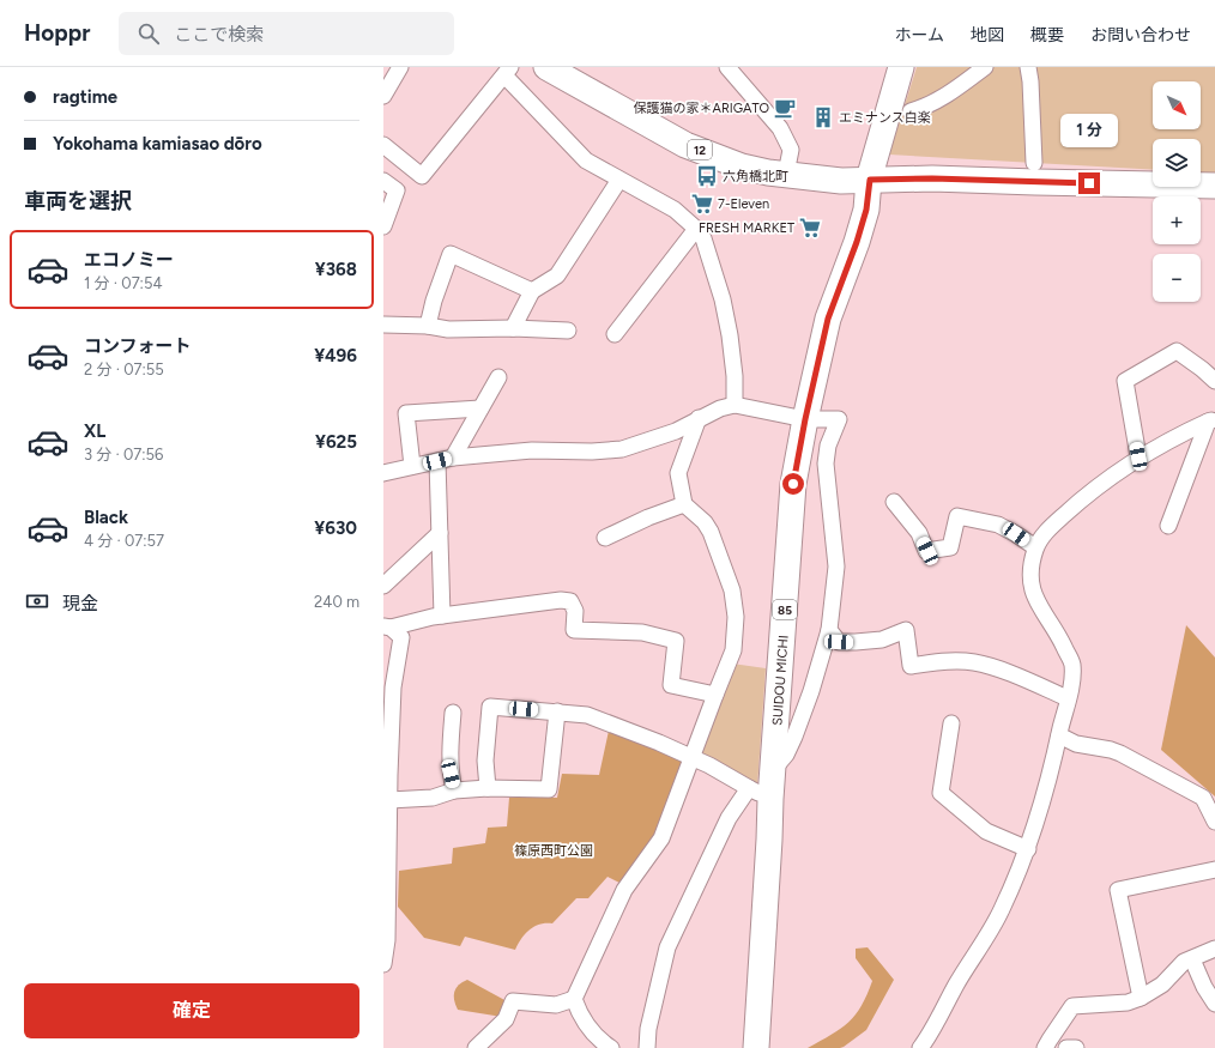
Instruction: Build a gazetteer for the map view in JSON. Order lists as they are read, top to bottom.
{
  "streets": {
    "main road": ["12", "85", "SUIDOU MICHI"]
  },
  "crossings": [
    ["12", "85"],
    ["12", "SUIDOU MICHI"],
    ["85", "SUIDOU MICHI"]
  ],
  "parks": ["篠原西町公園"],
  "places": {
    "cafe": ["保護猫の家＊ARIGATO"],
    "building": ["エミナンス白楽"],
    "bus stop": ["六角橋北町"],
    "supermarket": ["7-Eleven", "FRESH MARKET"]
  },
  "north": "bottom right",
  "page": {
    "header": "Hoppr",
    "search": "ここで検索",
    "nav": [
      "ホーム",
      "地図",
      "概要",
      "お問い合わせ"
    ],
    "banner": ["ragtime", "Yokohama kamiasao dōro"],
    "map_buttons": ["+", "−"],
    "bubble": "1 分",
    "heading": "車両を選択",
    "list": [
      {
        "name": "エコノミー",
        "note": "1 分 · 07:54",
        "value": "¥368"
      },
      {
        "name": "コンフォート",
        "note": "2 分 · 07:55",
        "value": "¥496"
      },
      {
        "name": "XL",
        "note": "3 分 · 07:56",
        "value": "¥625"
      },
      {
        "name": "Black",
        "note": "4 分 · 07:57",
        "value": "¥630"
      }
    ],
    "pay": ["現金", "240 m"],
    "buttons": "確定"
  }
}
